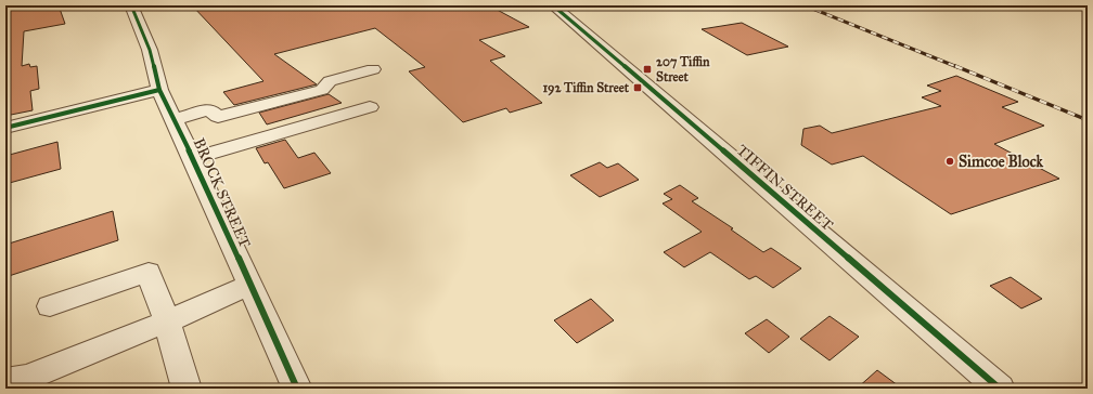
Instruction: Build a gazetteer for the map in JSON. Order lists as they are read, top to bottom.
{
  "streets": {
    "street": ["TIFFIN STREET", "BROCK STREET"]
  },
  "places": {
    "transit": ["207 Tiffin Street", "192 Tiffin Street"],
    "other": ["Simcoe Block"]
  }
}
